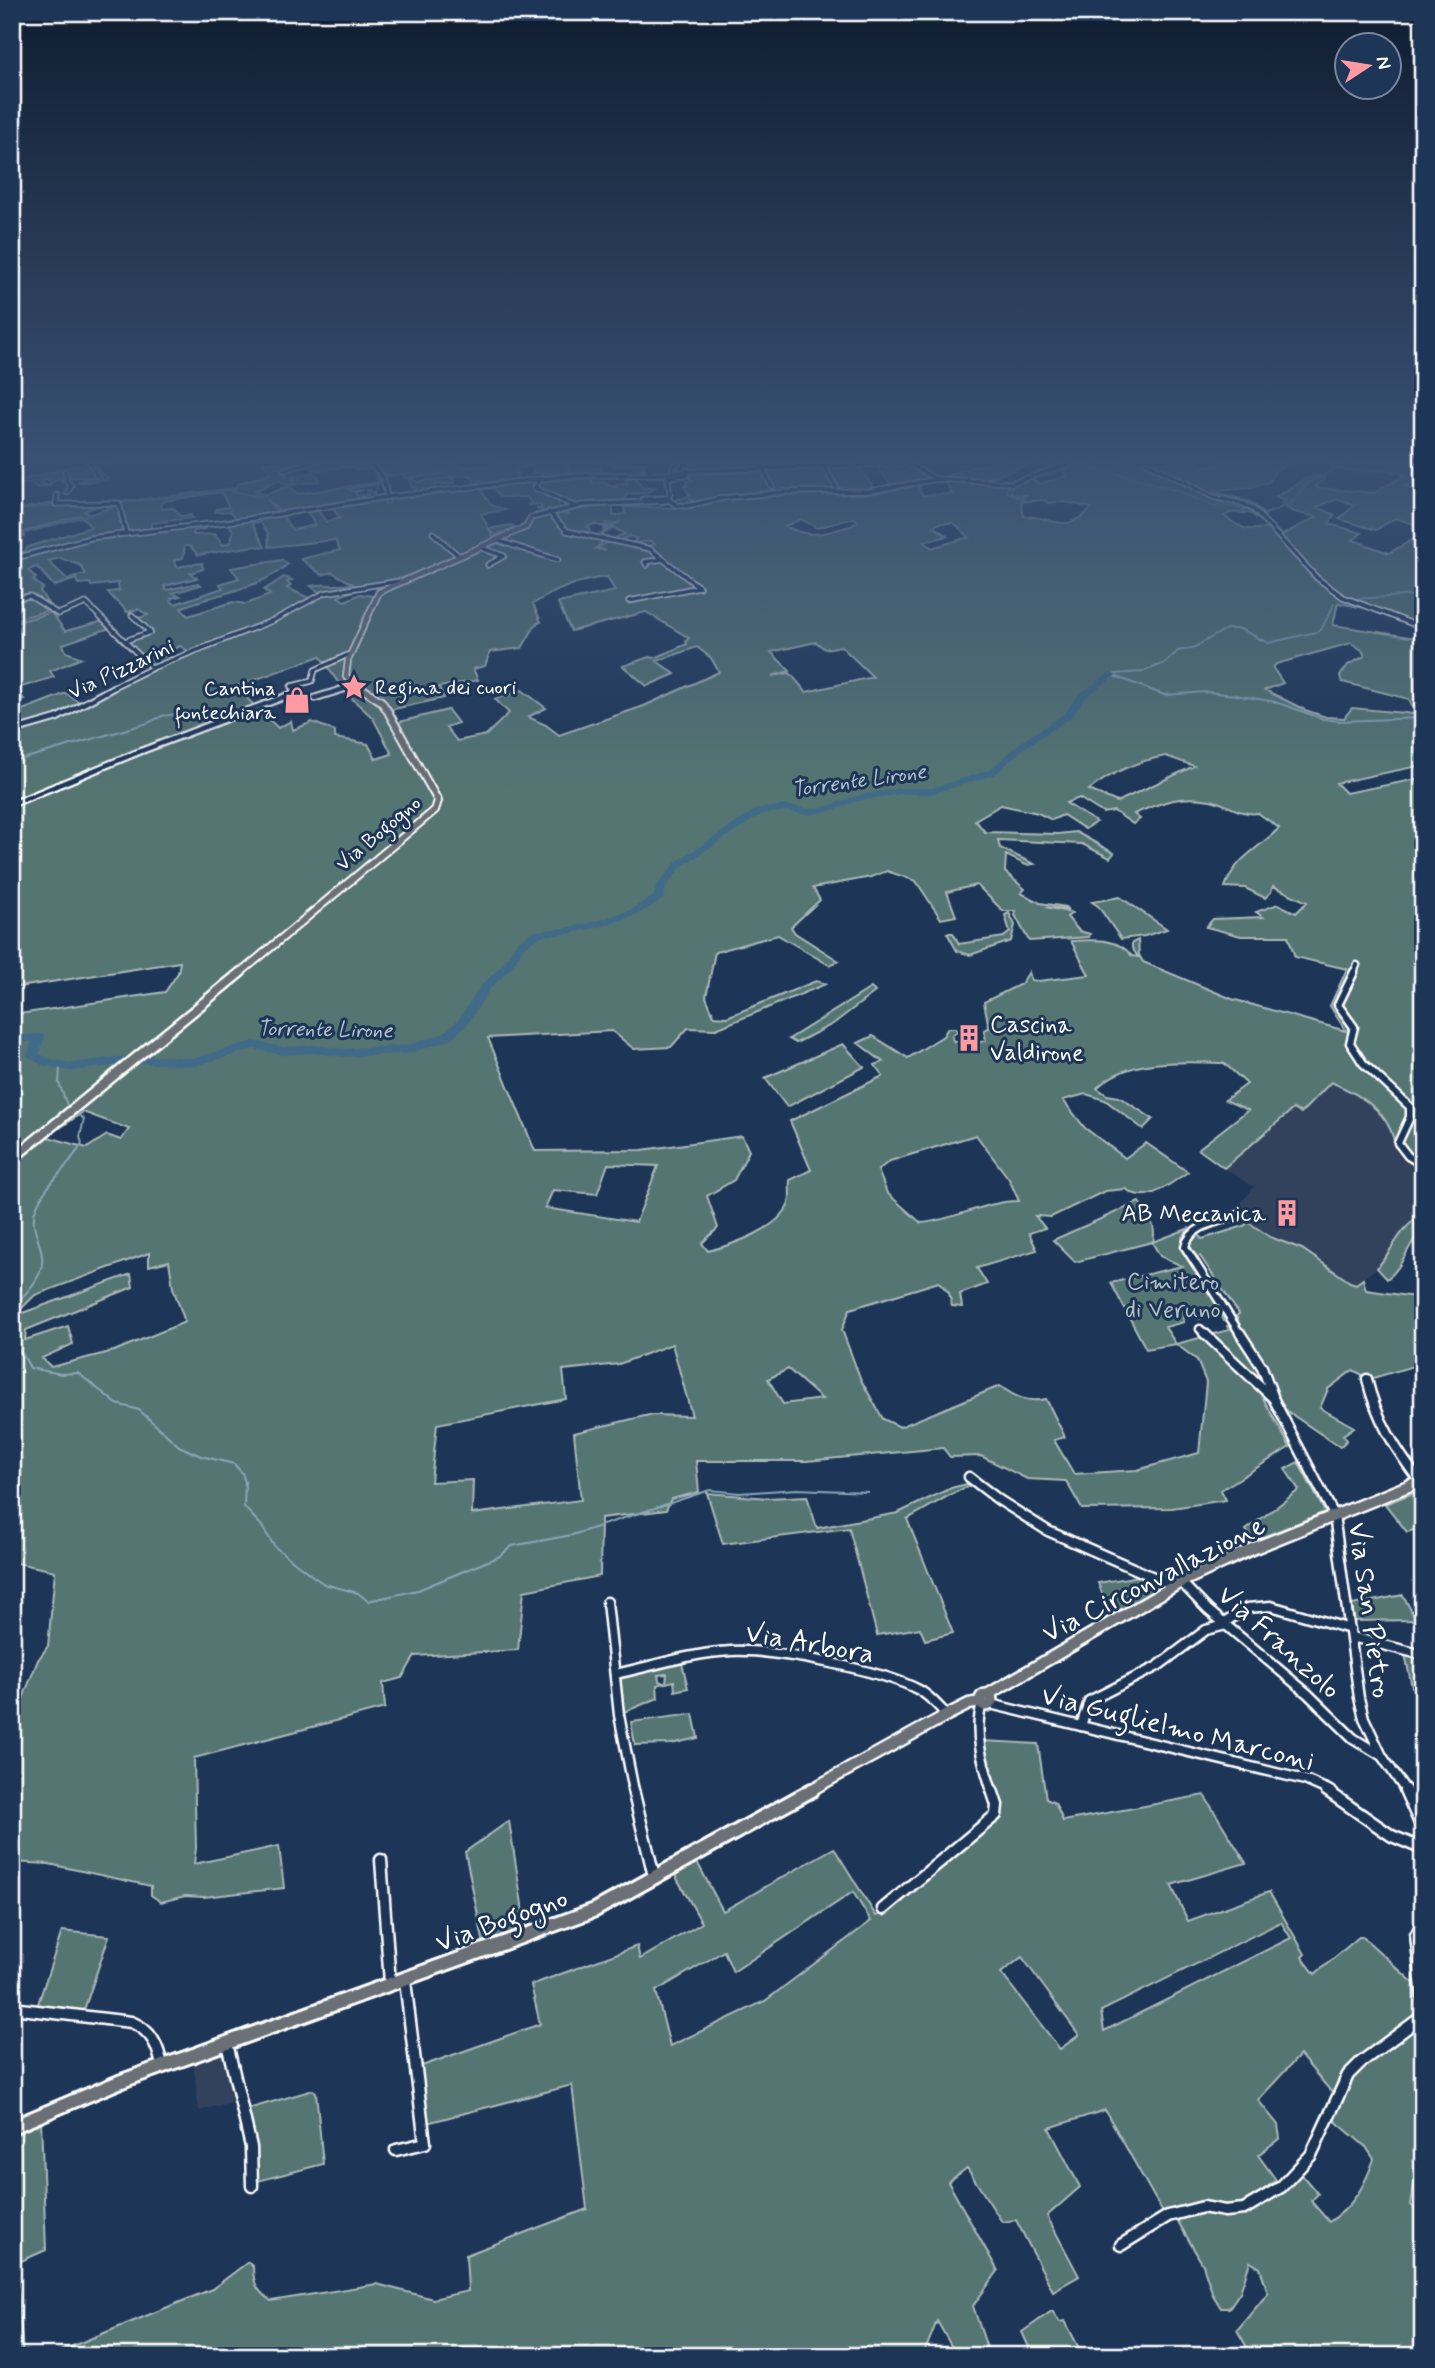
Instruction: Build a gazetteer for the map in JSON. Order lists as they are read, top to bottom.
{
  "streets": {
    "main road": ["Via Bogogno", "Via Circonvallazione"],
    "street": [
      "Via Pizzarini",
      "Via San Pietro",
      "Via Franzolo",
      "Via Arbora",
      "Via Guglielmo Marconi"
    ]
  },
  "crossings": [
    ["Via Bogogno", "Via Circonvallazione"],
    ["Via Bogogno", "Via Arbora"],
    ["Via Bogogno", "Via Guglielmo Marconi"],
    ["Via Circonvallazione", "Via San Pietro"],
    ["Via Circonvallazione", "Via Franzolo"],
    ["Via Circonvallazione", "Via Guglielmo Marconi"],
    ["Via San Pietro", "Via Franzolo"]
  ],
  "water": ["Torrente Lirone"],
  "parks": ["Cimitero di Veruno"],
  "places": {
    "place": ["Regina dei cuori"],
    "shop": ["Cantina fontechiara"],
    "building": ["Cascina Valdirone", "AB Meccanica"]
  },
  "north": "right"
}
